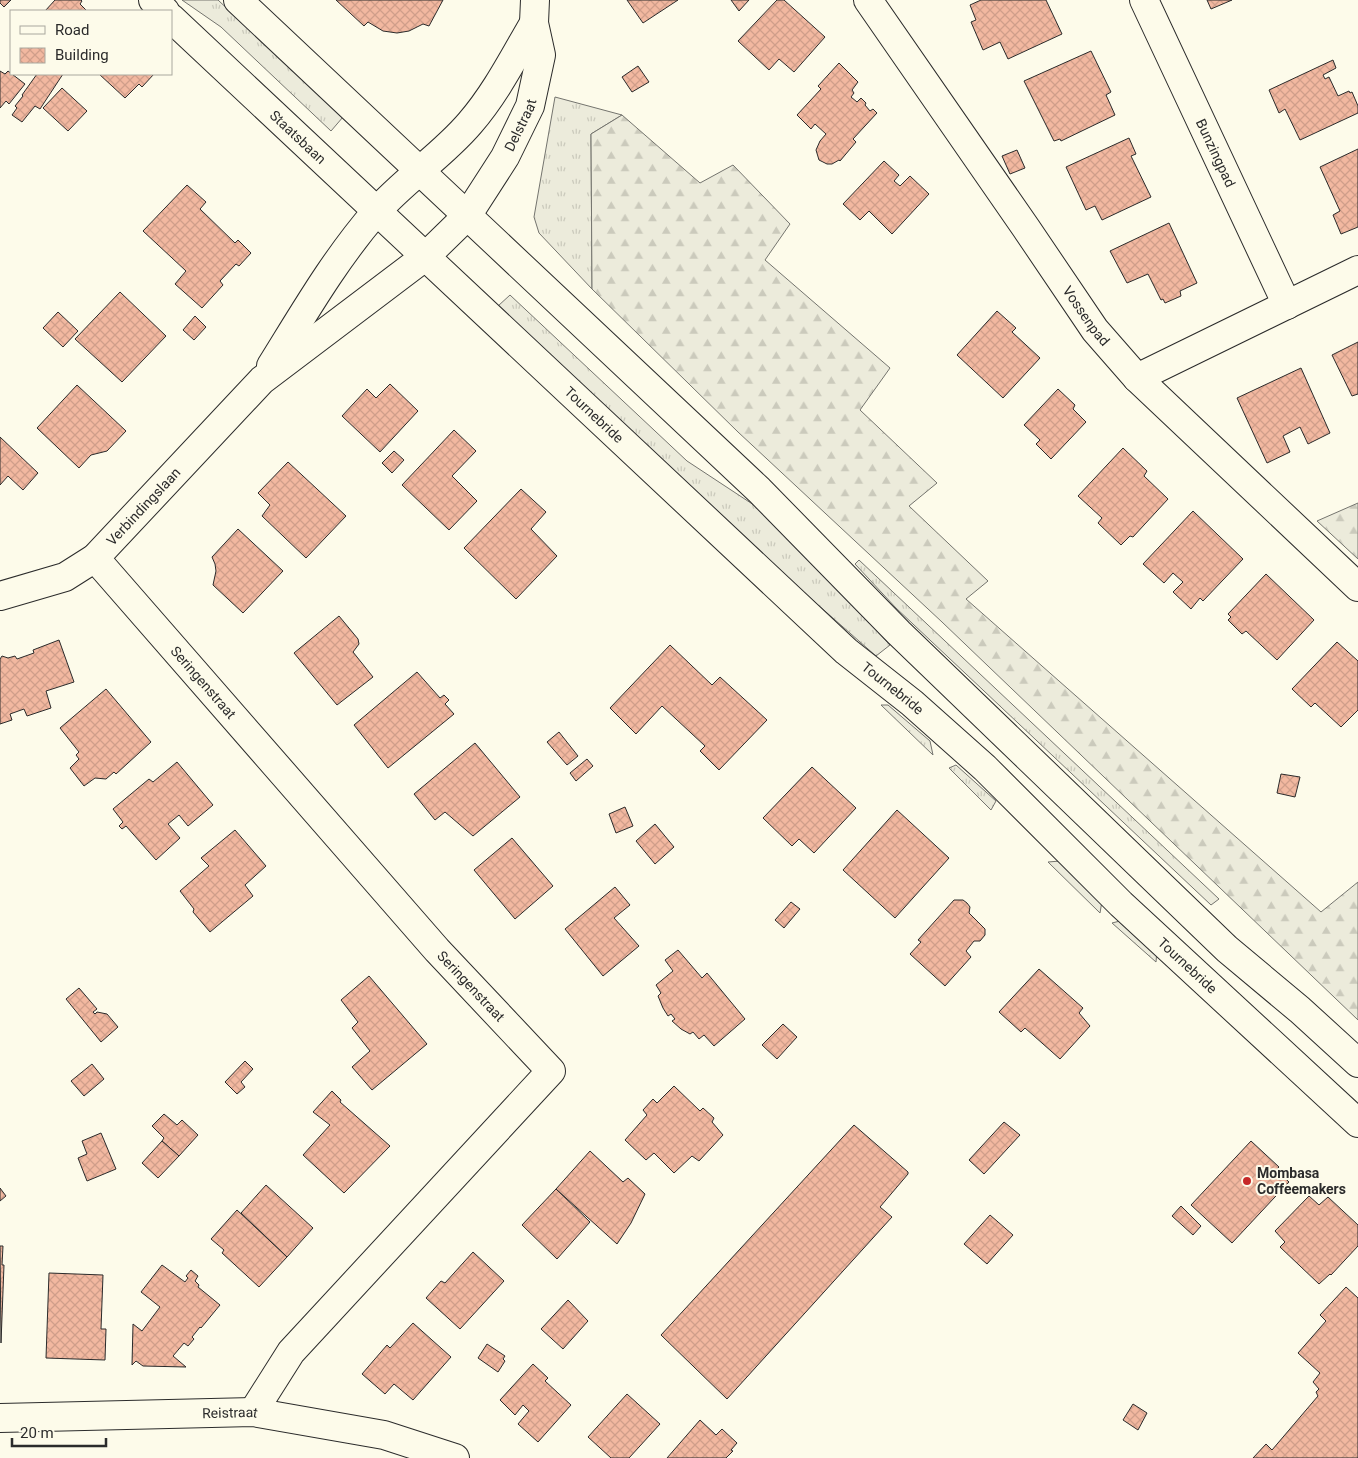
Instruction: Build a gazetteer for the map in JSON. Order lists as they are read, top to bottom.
{
  "streets": {
    "street": [
      "Delstraat",
      "Staatsbaan",
      "Bunzingpad",
      "Vossenpad",
      "Tournebride",
      "Verbindingslaan",
      "Seringenstraat",
      "Reistraat"
    ]
  },
  "crossings": [
    ["Delstraat", "Verbindingslaan"],
    ["Staatsbaan", "Tournebride"],
    ["Staatsbaan", "Verbindingslaan"],
    ["Tournebride", "Verbindingslaan"],
    ["Verbindingslaan", "Seringenstraat"],
    ["Seringenstraat", "Reistraat"]
  ],
  "places": ["Mombasa Coffeemakers"],
  "legend": ["Road", "Building"],
  "scale_bar": "20 m"
}
